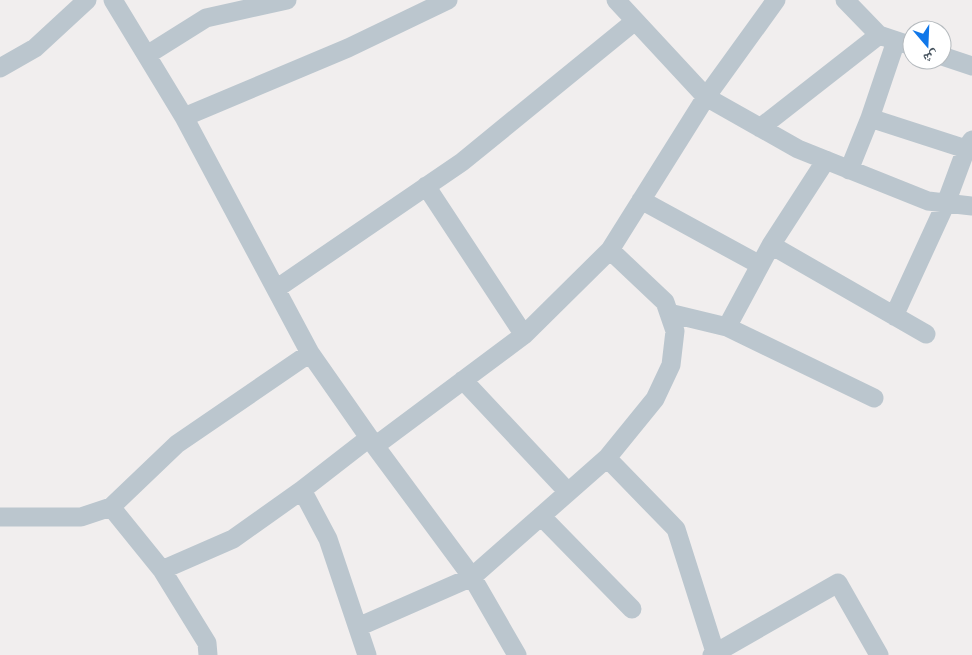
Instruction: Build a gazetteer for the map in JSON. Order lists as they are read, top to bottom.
{
  "north": "bottom"
}
